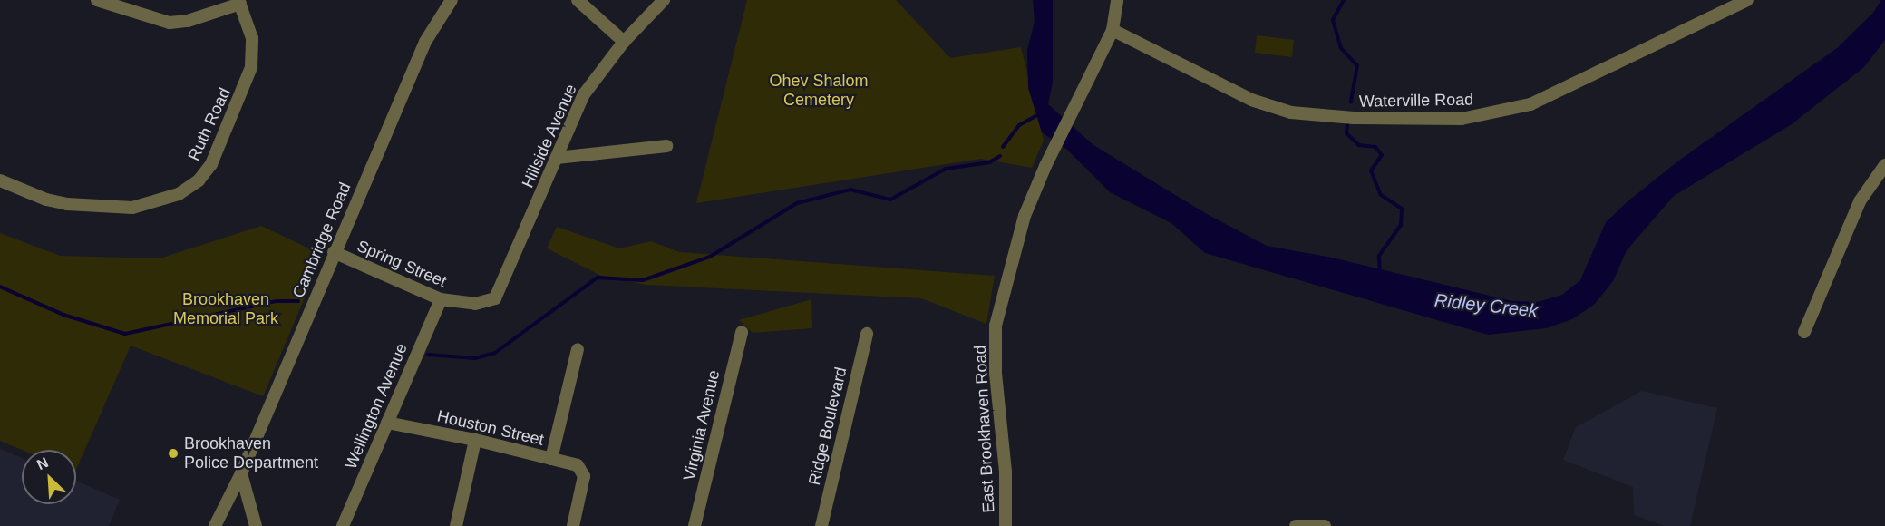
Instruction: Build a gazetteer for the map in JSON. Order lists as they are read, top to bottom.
{
  "streets": {
    "street": [
      "Waterville Road",
      "Ruth Road",
      "Hillside Avenue",
      "Cambridge Road",
      "Spring Street",
      "Wellington Avenue",
      "Virginia Avenue",
      "Ridge Boulevard",
      "Houston Street",
      "East Brookhaven Road"
    ]
  },
  "crossings": [
    ["Waterville Road", "East Brookhaven Road"],
    ["Hillside Avenue", "Spring Street"],
    ["Cambridge Road", "Spring Street"],
    ["Spring Street", "Wellington Avenue"],
    ["Wellington Avenue", "Houston Street"]
  ],
  "water": ["Ridley Creek"],
  "parks": ["Ohev Shalom Cemetery", "Brookhaven Memorial Park"],
  "places": ["Brookhaven Police Department"],
  "north": "top left"
}
